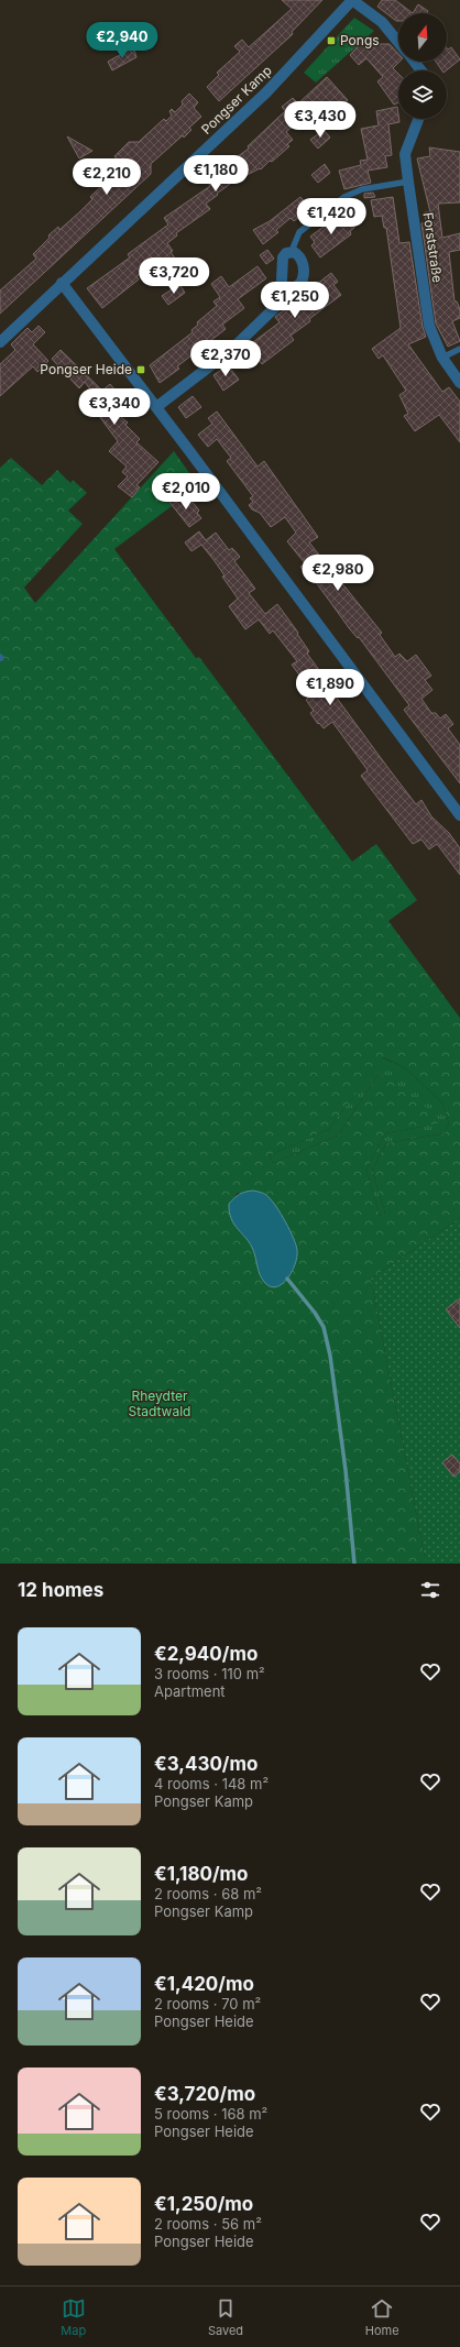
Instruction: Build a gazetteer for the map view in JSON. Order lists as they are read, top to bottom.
{
  "streets": {
    "street": ["Pongser Kamp", "Forststraße"]
  },
  "parks": ["Rheydter Stadtwald"],
  "places": {
    "transit": ["Pongs", "Pongser Heide"]
  },
  "north": "top",
  "page": {
    "price": [
      "€2,940",
      "€3,430",
      "€1,180",
      "€2,210",
      "€1,420",
      "€3,720",
      "€1,250",
      "€2,370",
      "€3,340",
      "€2,010",
      "€2,980",
      "€1,890"
    ],
    "heading": "12 homes",
    "list": [
      {
        "name": "€2,940/mo",
        "note": "3 rooms · 110 m² · Apartment"
      },
      {
        "name": "€3,430/mo",
        "note": "4 rooms · 148 m² · Pongser Kamp"
      },
      {
        "name": "€1,180/mo",
        "note": "2 rooms · 68 m² · Pongser Kamp"
      },
      {
        "name": "€1,420/mo",
        "note": "2 rooms · 70 m² · Pongser Heide"
      },
      {
        "name": "€3,720/mo",
        "note": "5 rooms · 168 m² · Pongser Heide"
      },
      {
        "name": "€1,250/mo",
        "note": "2 rooms · 56 m² · Pongser Heide"
      }
    ],
    "tabs": ["Map", "Saved", "Home"]
  }
}
